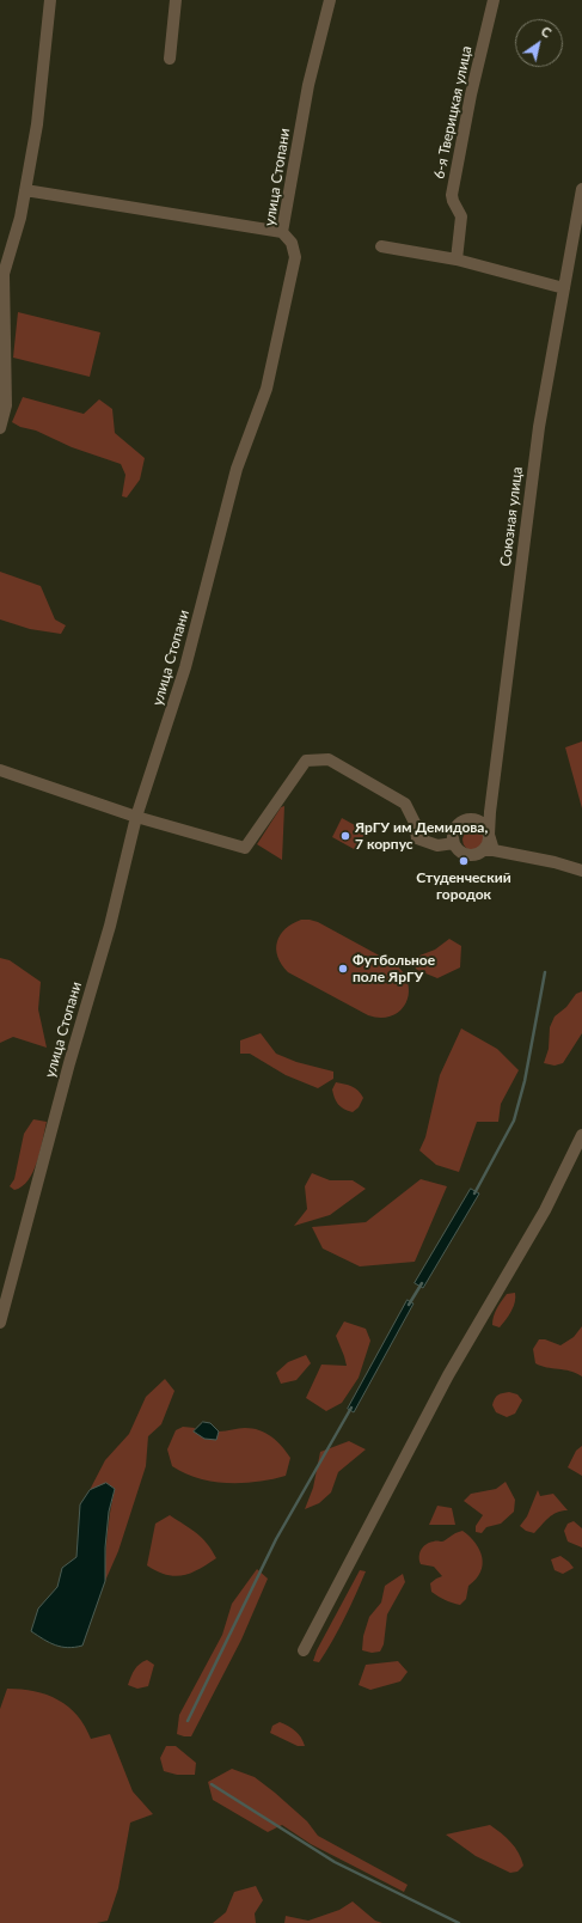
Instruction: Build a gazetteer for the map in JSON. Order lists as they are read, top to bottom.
{
  "streets": {
    "street": ["6-я Тверицкая улица", "улица Стопани", "Союзная улица"]
  },
  "places": ["ЯрГУ им Демидова, 7 корпус", "Студенческий городок", "Футбольное поле ЯрГУ"],
  "north": "top right"
}
